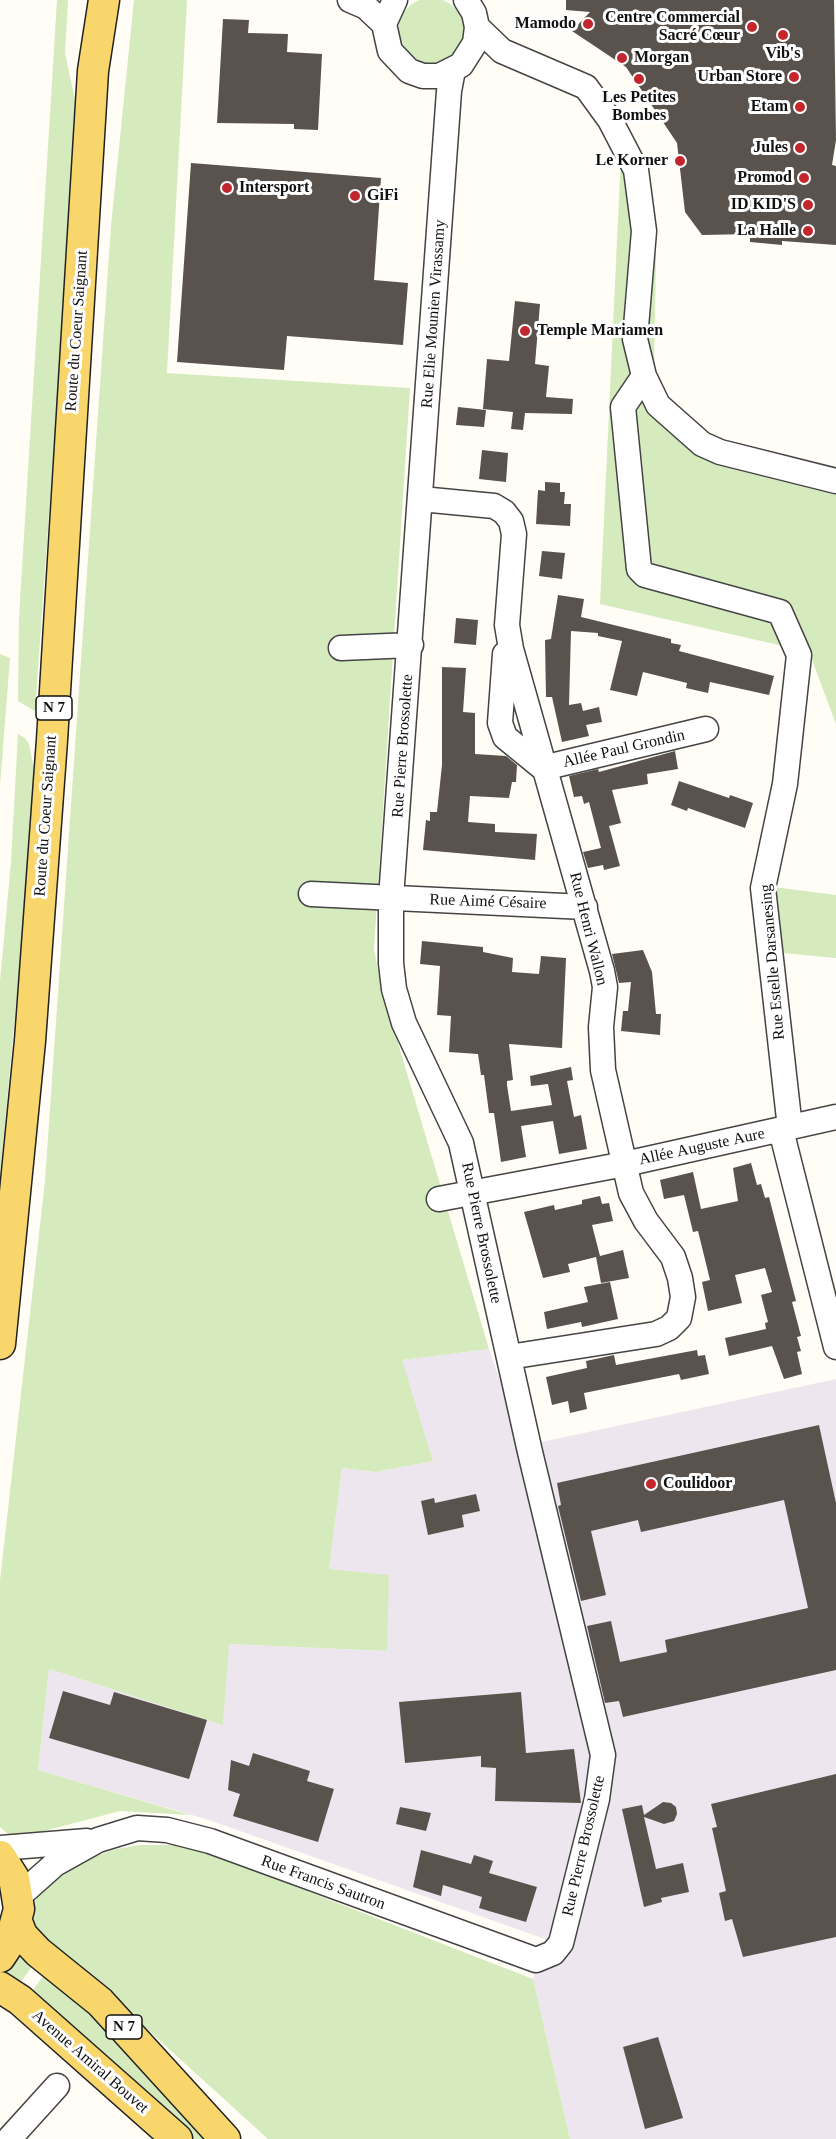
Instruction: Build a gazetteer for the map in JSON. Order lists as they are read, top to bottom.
{
  "streets": {
    "main road": ["Route du Coeur Saignant", "N 7", "Avenue Amiral Bouvet"],
    "street": [
      "Rue Elie Mounien Virassamy",
      "Rue Pierre Brossolette",
      "Allée Paul Grondin",
      "Rue Aimé Césaire",
      "Rue Henri Wallon",
      "Rue Estelle Darsanesing",
      "Allée Auguste Aure",
      "Rue Francis Sautron"
    ]
  },
  "crossings": [
    ["Rue Elie Mounien Virassamy", "Rue Pierre Brossolette"],
    ["Rue Pierre Brossolette", "Rue Aimé Césaire"],
    ["Rue Pierre Brossolette", "Rue Henri Wallon"],
    ["Rue Pierre Brossolette", "Allée Auguste Aure"],
    ["Rue Pierre Brossolette", "Rue Francis Sautron"],
    ["Allée Paul Grondin", "Rue Henri Wallon"],
    ["Rue Aimé Césaire", "Rue Henri Wallon"],
    ["Rue Henri Wallon", "Allée Auguste Aure"],
    ["Rue Estelle Darsanesing", "Allée Auguste Aure"]
  ],
  "places": [
    "Mamodo",
    "Centre Commercial Sacré Cœur",
    "Vib's",
    "Morgan",
    "Urban Store",
    "Les Petites Bombes",
    "Etam",
    "Jules",
    "Le Korner",
    "Promod",
    "Intersport",
    "GiFi",
    "ID KID'S",
    "La Halle",
    "Temple Mariamen",
    "Coulidoor"
  ]
}
